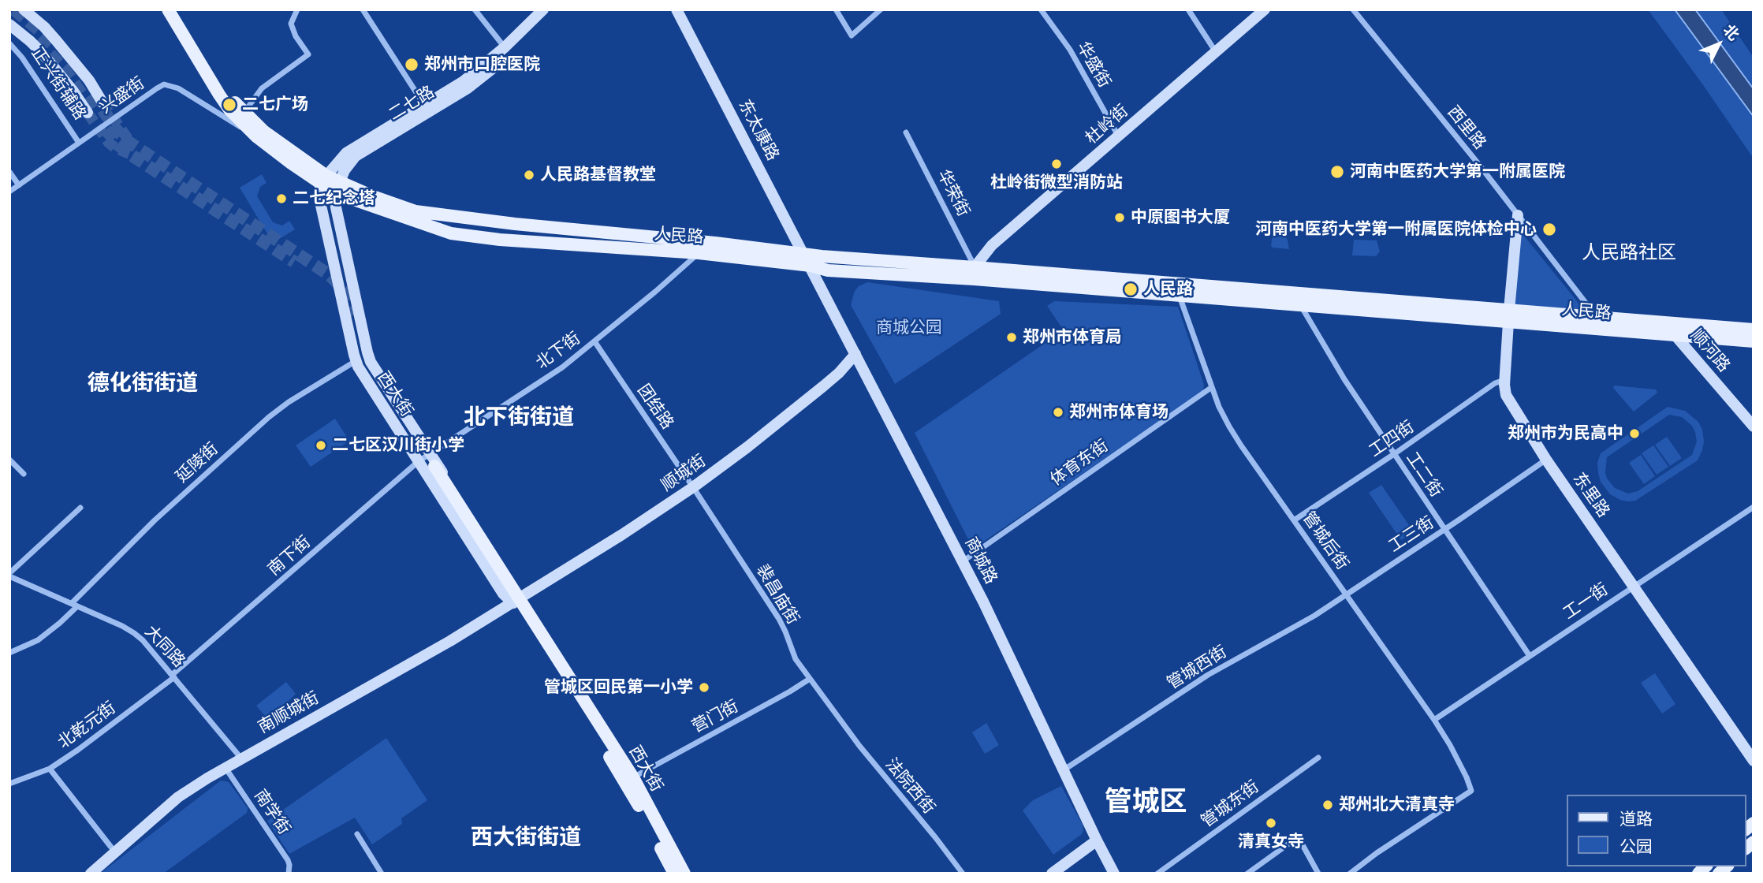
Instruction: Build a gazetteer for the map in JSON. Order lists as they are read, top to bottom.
{
  "streets": {
    "main road": ["人民路", "西大街"],
    "street": [
      "华盛街",
      "正兴街辅路",
      "兴盛街",
      "二七路",
      "杜岭街",
      "西里路",
      "东太康路",
      "华荣街",
      "北下街",
      "顺河路",
      "团结路",
      "工四街",
      "延陵街",
      "体育东街",
      "顺城街",
      "工二街",
      "东里路",
      "工三街",
      "管城后街",
      "南下街",
      "商城路",
      "裴昌庙街",
      "工一街",
      "大同路",
      "管城西街",
      "南顺城街",
      "营门街",
      "北乾元街",
      "法院西街",
      "管城东街",
      "南学街"
    ]
  },
  "crossings": [
    ["华盛街", "杜岭街"],
    ["正兴街辅路", "兴盛街"],
    ["二七路", "人民路"],
    ["二七路", "西大街"],
    ["杜岭街", "华荣街"],
    ["杜岭街", "人民路"],
    ["西里路", "人民路"],
    ["西里路", "东里路"],
    ["东太康路", "人民路"],
    ["东太康路", "商城路"],
    ["华荣街", "人民路"],
    ["人民路", "北下街"],
    ["人民路", "顺河路"],
    ["人民路", "西大街"],
    ["人民路", "工二街"],
    ["人民路", "东里路"],
    ["人民路", "管城后街"],
    ["人民路", "商城路"],
    ["北下街", "西大街"],
    ["北下街", "团结路"],
    ["北下街", "南下街"],
    ["西大街", "延陵街"],
    ["西大街", "顺城街"],
    ["西大街", "南下街"],
    ["西大街", "南顺城街"],
    ["西大街", "营门街"],
    ["团结路", "顺城街"],
    ["团结路", "裴昌庙街"],
    ["工四街", "工二街"],
    ["工四街", "东里路"],
    ["工四街", "管城后街"],
    ["延陵街", "大同路"],
    ["体育东街", "管城后街"],
    ["体育东街", "商城路"],
    ["顺城街", "商城路"],
    ["顺城街", "裴昌庙街"],
    ["顺城街", "南顺城街"],
    ["工二街", "工三街"],
    ["工二街", "工一街"],
    ["东里路", "工三街"],
    ["东里路", "工一街"],
    ["工三街", "管城后街"],
    ["工三街", "管城西街"],
    ["管城后街", "工一街"],
    ["管城后街", "管城西街"],
    ["南下街", "大同路"],
    ["南下街", "北乾元街"],
    ["商城路", "管城西街"],
    ["裴昌庙街", "营门街"],
    ["裴昌庙街", "法院西街"],
    ["大同路", "南顺城街"],
    ["大同路", "北乾元街"],
    ["南顺城街", "南学街"]
  ],
  "districts": [
    "人民路社区",
    "德化街街道",
    "北下街街道",
    "管城区",
    "西大街街道"
  ],
  "parks": ["商城公园"],
  "places": [
    "郑州市口腔医院",
    "二七广场",
    "杜岭街微型消防站",
    "河南中医药大学第一附属医院",
    "人民路基督教堂",
    "二七纪念塔",
    "中原图书大厦",
    "河南中医药大学第一附属医院体检中心",
    "人民路",
    "郑州市体育局",
    "郑州市体育场",
    "郑州市为民高中",
    "二七区汉川街小学",
    "管城区回民第一小学",
    "郑州北大清真寺",
    "清真女寺"
  ],
  "legend": ["道路", "公园"],
  "north": "top right"
}
